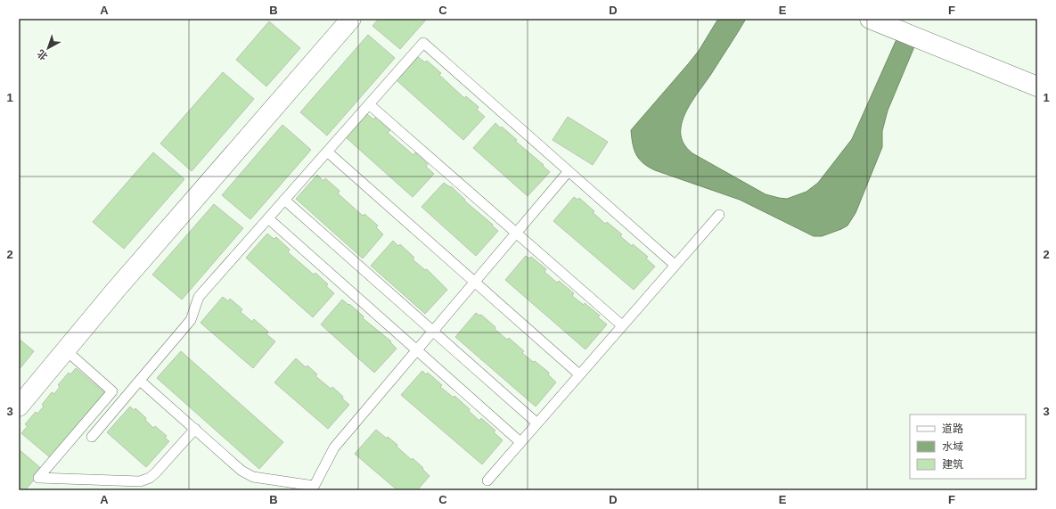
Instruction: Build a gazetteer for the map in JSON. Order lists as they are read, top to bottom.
{
  "legend": ["道路", "水域", "建筑"],
  "north": "bottom left",
  "grid": {
    "columns": [
      "A",
      "B",
      "C",
      "D",
      "E",
      "F"
    ],
    "rows": ["1", "2", "3"]
  }
}
